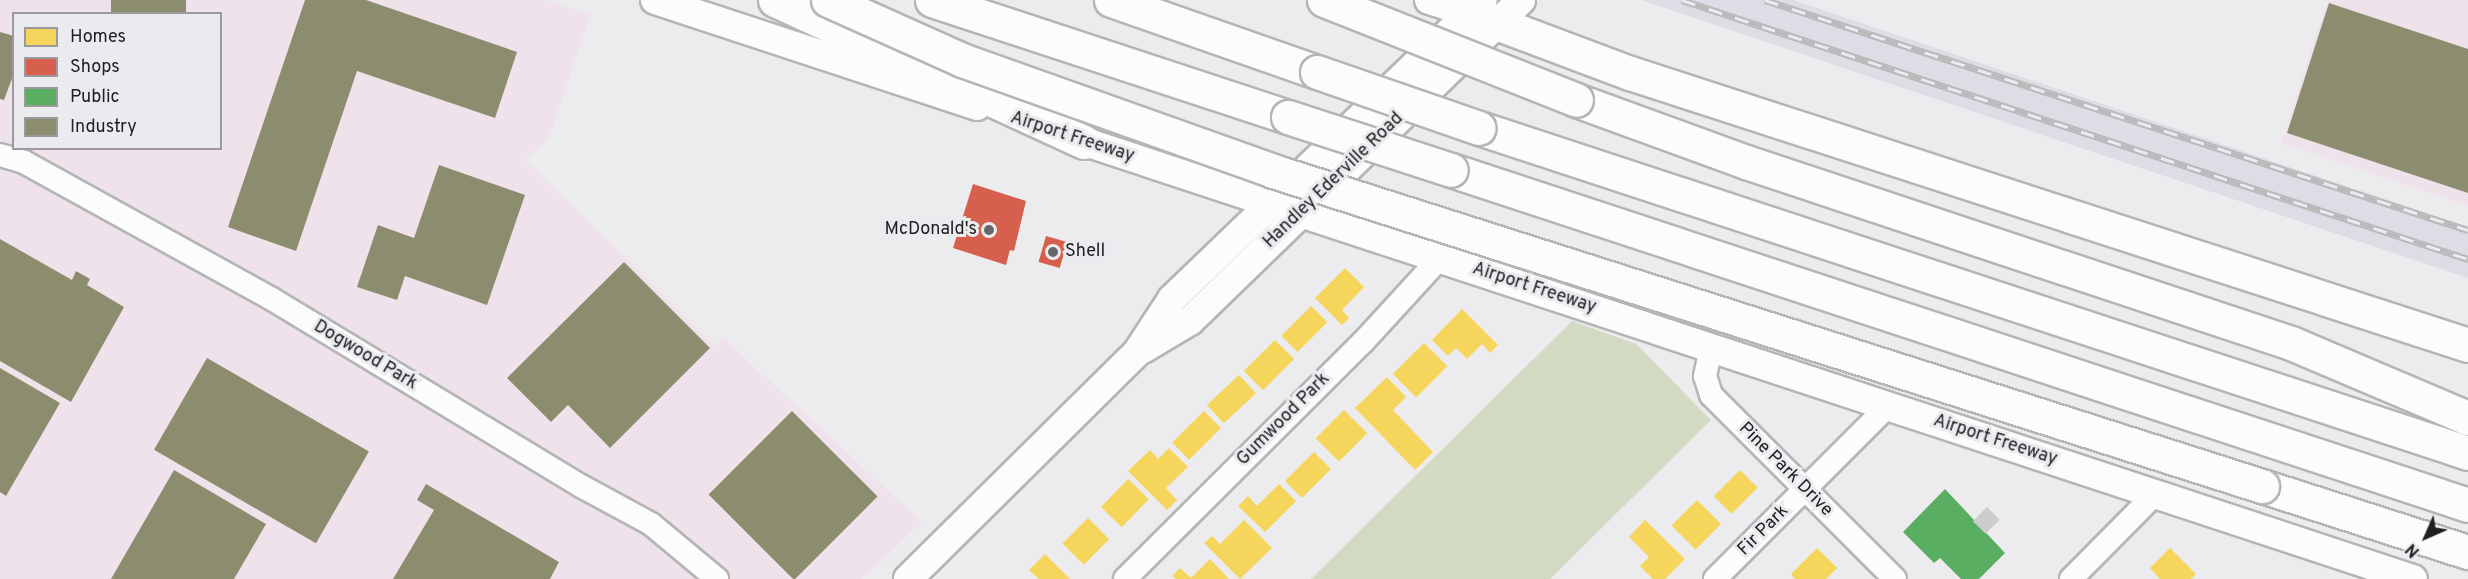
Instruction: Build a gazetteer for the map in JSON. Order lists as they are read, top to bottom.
{
  "streets": {
    "main road": ["Airport Freeway", "Handley Ederville Road"],
    "street": [
      "Dogwood Park",
      "Gumwood Park",
      "Pine Park Drive",
      "Fir Park"
    ]
  },
  "crossings": [
    ["Airport Freeway", "Handley Ederville Road"],
    ["Airport Freeway", "Gumwood Park"],
    ["Airport Freeway", "Pine Park Drive"],
    ["Airport Freeway", "Fir Park"],
    ["Pine Park Drive", "Fir Park"]
  ],
  "places": ["McDonald's", "Shell"],
  "legend": [
    "Homes",
    "Shops",
    "Public",
    "Industry"
  ],
  "north": "bottom left"
}
